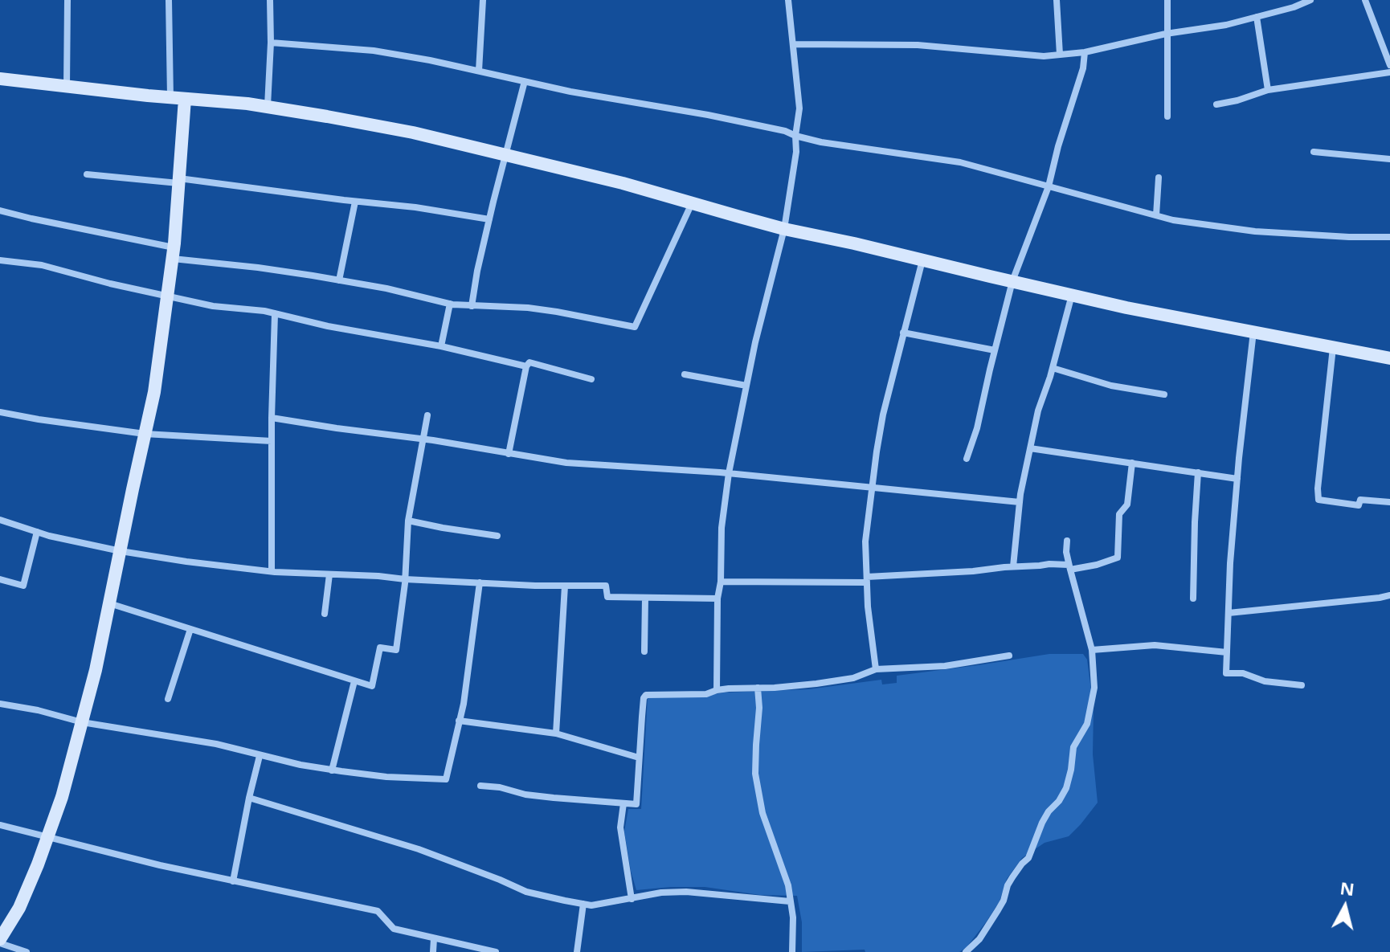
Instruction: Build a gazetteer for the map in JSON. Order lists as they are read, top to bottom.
{
  "north": "top"
}
